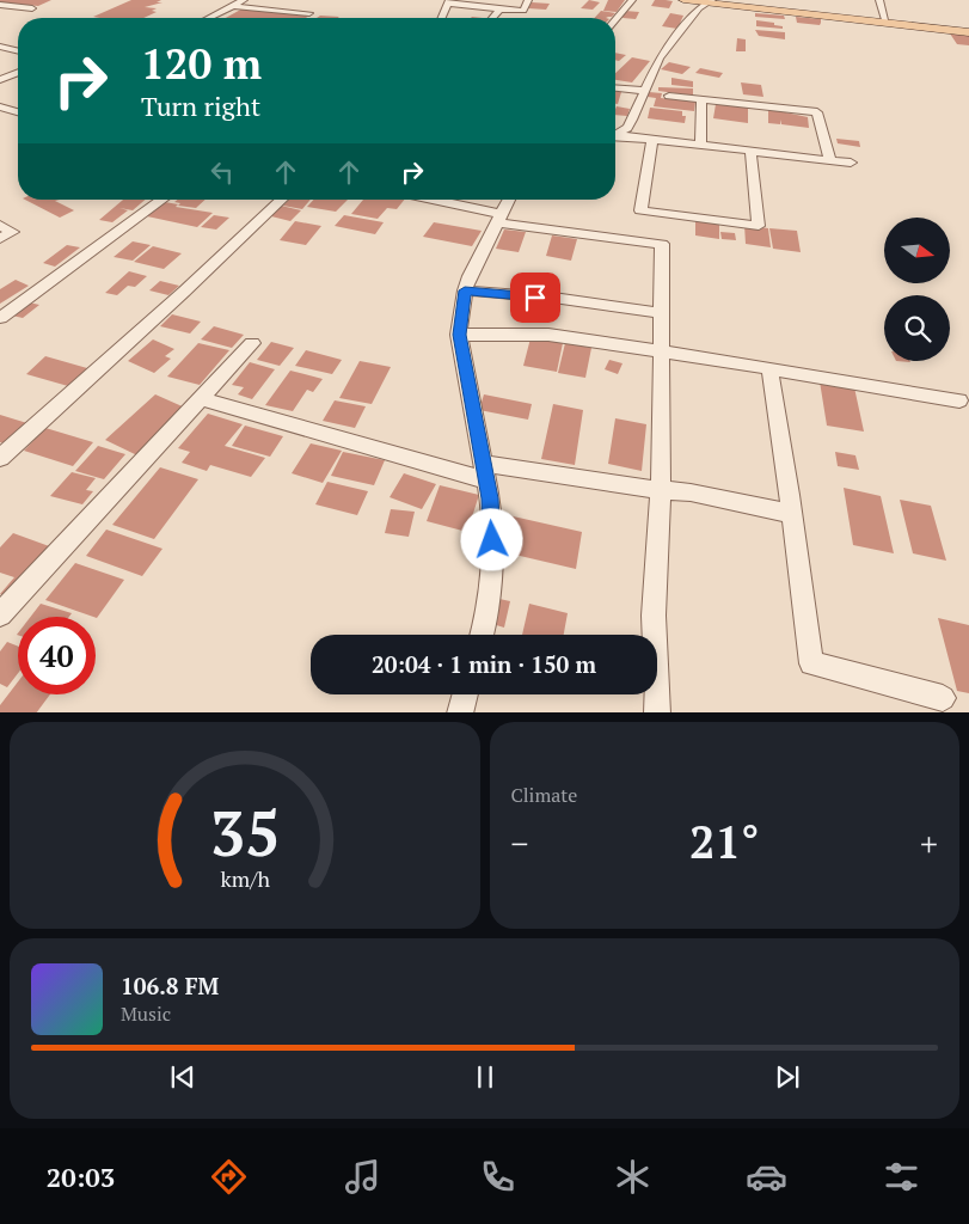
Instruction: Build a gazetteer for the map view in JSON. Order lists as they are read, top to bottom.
{
  "north": "right",
  "page": {
    "turn": ["120 m", "Turn right"],
    "limit": "40",
    "trip": "20:04 · 1 min · 150 m",
    "tile": "Climate",
    "heat": ["−", "21°", "+"],
    "song": ["106.8 FM", "Music"],
    "tabs": "20:03",
    "gauge": ["35", "km/h"]
  }
}
